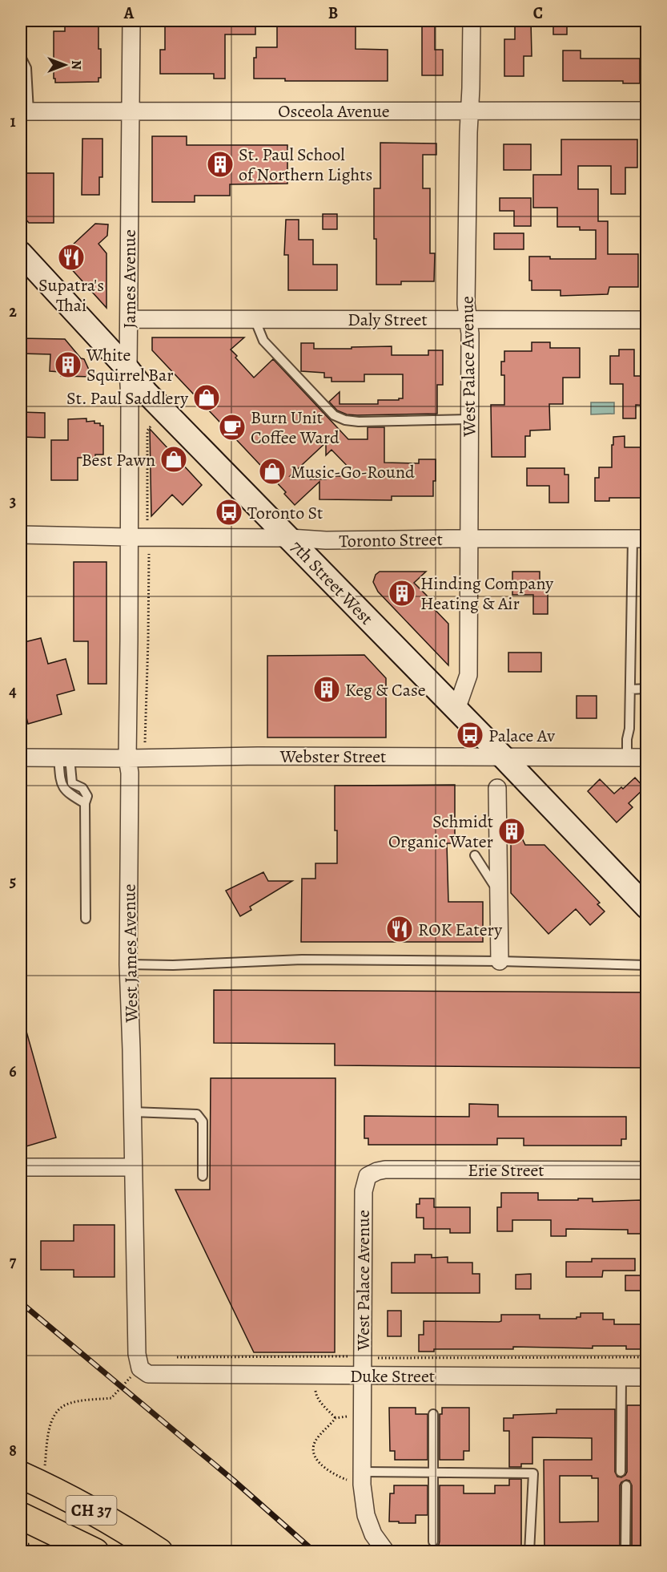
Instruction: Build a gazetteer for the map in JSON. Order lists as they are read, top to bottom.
{
  "streets": {
    "highway": ["CH 37"],
    "main road": ["7th Street West"],
    "street": [
      "Osceola Avenue",
      "James Avenue",
      "Daly Street",
      "West Palace Avenue",
      "Toronto Street",
      "Webster Street",
      "West James Avenue",
      "Erie Street",
      "Duke Street"
    ]
  },
  "crossings": [
    ["Osceola Avenue", "James Avenue"],
    ["Osceola Avenue", "West Palace Avenue"],
    ["James Avenue", "Daly Street"],
    ["James Avenue", "Toronto Street"],
    ["James Avenue", "7th Street West"],
    ["James Avenue", "West James Avenue"],
    ["Daly Street", "West Palace Avenue"],
    ["West Palace Avenue", "Toronto Street"],
    ["West Palace Avenue", "7th Street West"],
    ["West Palace Avenue", "Erie Street"],
    ["West Palace Avenue", "Duke Street"],
    ["Toronto Street", "7th Street West"],
    ["Toronto Street", "West James Avenue"],
    ["7th Street West", "Webster Street"],
    ["Webster Street", "West James Avenue"],
    ["West James Avenue", "Duke Street"]
  ],
  "places": {
    "building": [
      "St. Paul School of Northern Lights",
      "White Squirrel Bar",
      "Hinding Company Heating & Air",
      "Keg & Case",
      "Schmidt Organic Water"
    ],
    "restaurant": ["Supatra's Thai", "ROK Eatery"],
    "shop": ["St. Paul Saddlery", "Best Pawn", "Music-Go-Round"],
    "cafe": ["Burn Unit Coffee Ward"],
    "bus stop": ["Toronto St", "Palace Av"]
  },
  "north": "right",
  "grid": {
    "columns": ["A", "B", "C"],
    "rows": [
      "1",
      "2",
      "3",
      "4",
      "5",
      "6",
      "7",
      "8"
    ]
  }
}
